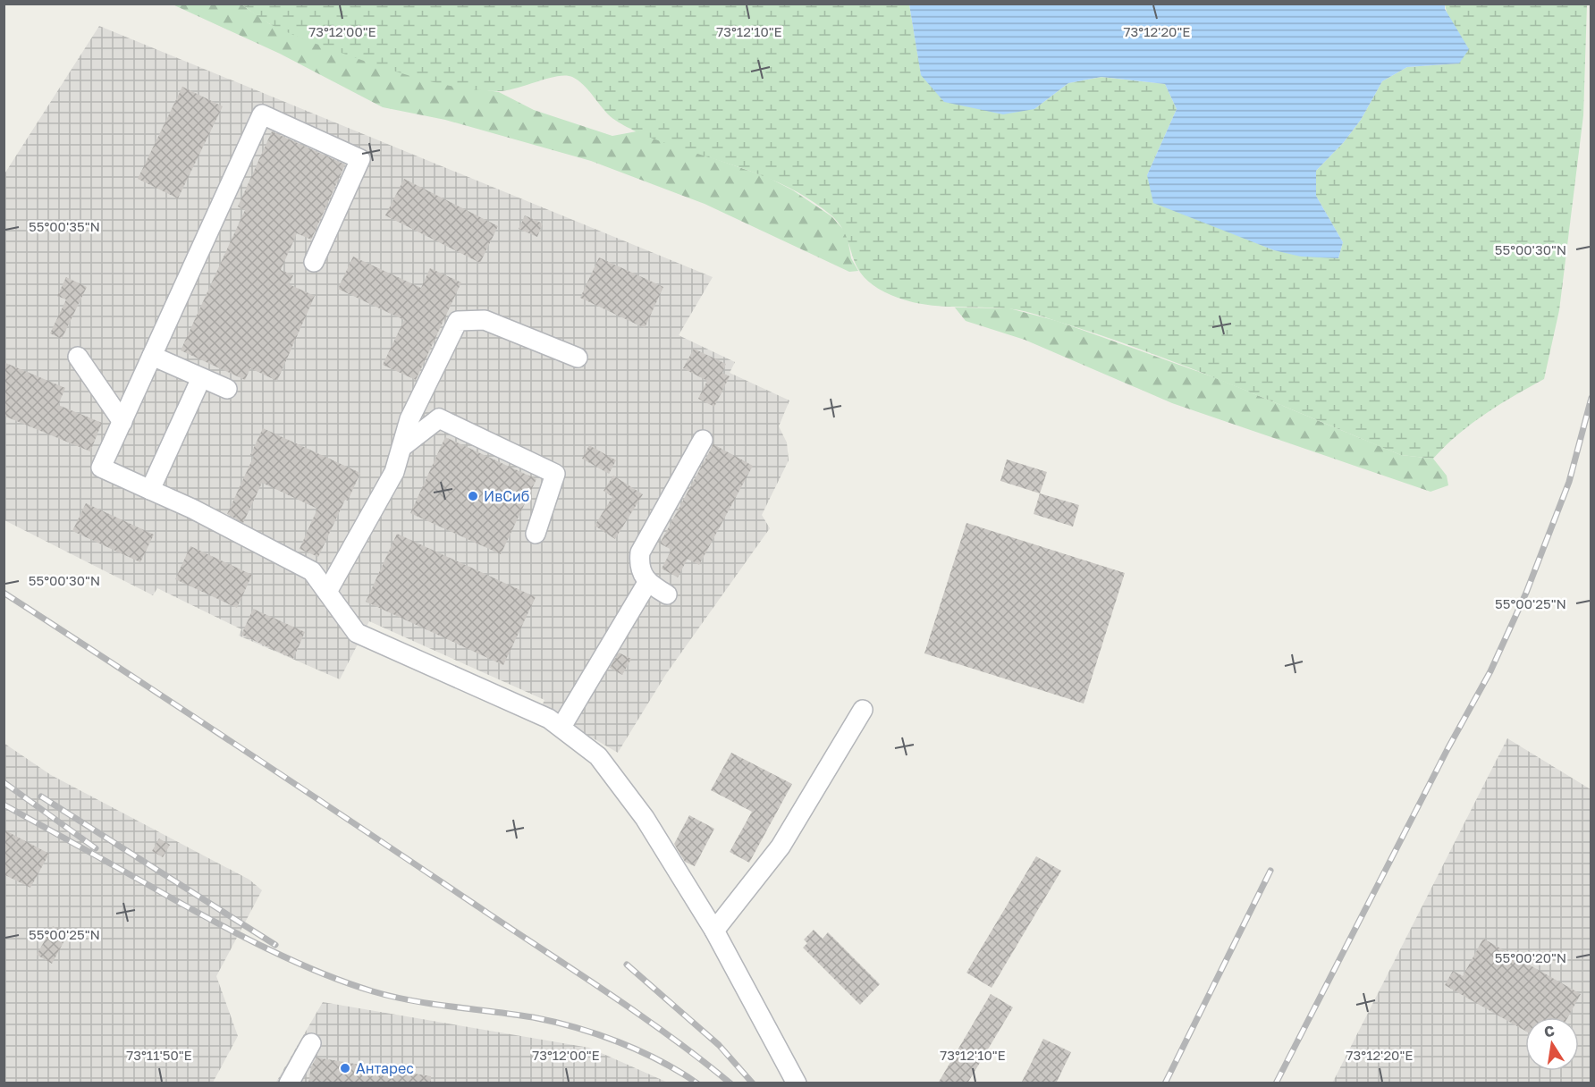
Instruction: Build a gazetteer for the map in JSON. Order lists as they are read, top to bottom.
{
  "places": ["ИвСиб", "Антарес"],
  "north": "top",
  "coordinates": [
    "73°12'00\"E",
    "73°12'10\"E",
    "73°12'20\"E",
    "55°00'35\"N",
    "55°00'30\"N",
    "55°00'25\"N",
    "55°00'20\"N",
    "73°11'50\"E"
  ]
}
